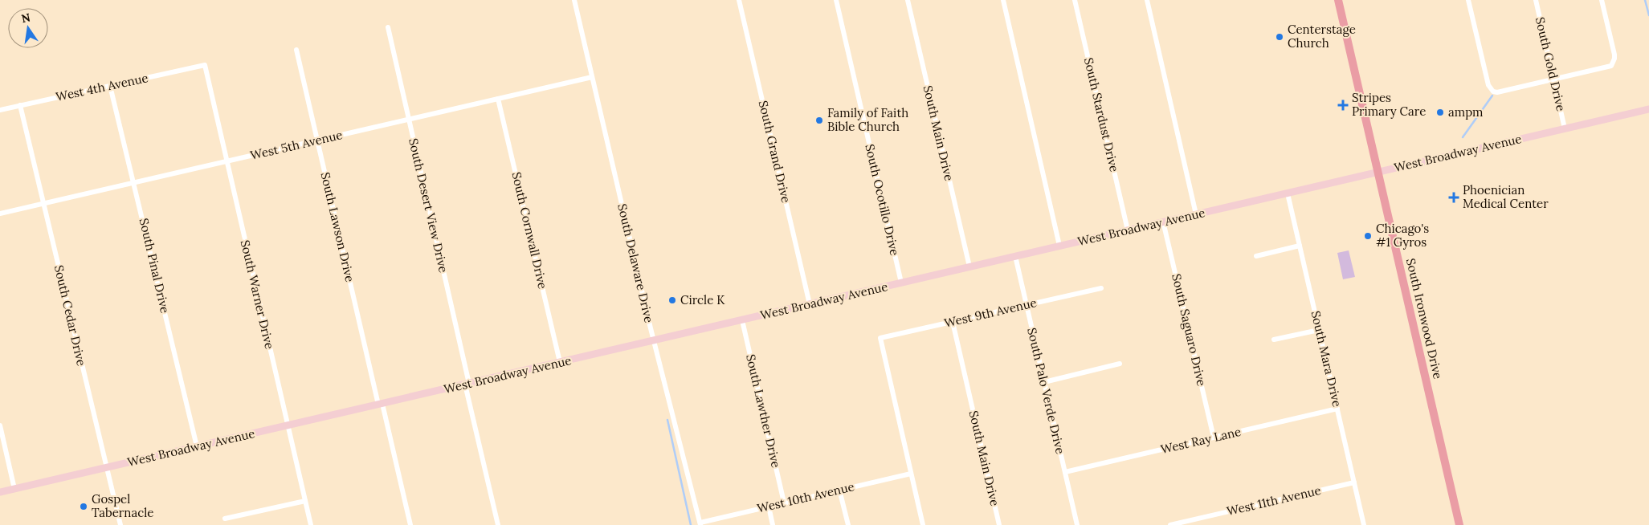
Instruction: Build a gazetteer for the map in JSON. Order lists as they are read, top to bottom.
{
  "streets": {
    "main road": ["West Broadway Avenue", "South Ironwood Drive"],
    "street": [
      "South Gold Drive",
      "West 4th Avenue",
      "South Stardust Drive",
      "South Main Drive",
      "West 5th Avenue",
      "South Grand Drive",
      "South Ocotillo Drive",
      "South Desert View Drive",
      "South Lawson Drive",
      "South Cornwall Drive",
      "South Delaware Drive",
      "South Pinal Drive",
      "South Warner Drive",
      "West 9th Avenue",
      "South Cedar Drive",
      "South Saguaro Drive",
      "South Mara Drive",
      "South Palo Verde Drive",
      "South Lawther Drive",
      "West Ray Lane",
      "West 10th Avenue",
      "West 11th Avenue"
    ]
  },
  "crossings": [
    ["South Gold Drive", "West Broadway Avenue"],
    ["West 4th Avenue", "South Pinal Drive"],
    ["West 4th Avenue", "South Warner Drive"],
    ["West 4th Avenue", "South Cedar Drive"],
    ["South Stardust Drive", "West Broadway Avenue"],
    ["South Main Drive", "West Broadway Avenue"],
    ["South Main Drive", "West 9th Avenue"],
    ["West 5th Avenue", "South Desert View Drive"],
    ["West 5th Avenue", "South Lawson Drive"],
    ["West 5th Avenue", "South Cornwall Drive"],
    ["West 5th Avenue", "South Delaware Drive"],
    ["West 5th Avenue", "South Pinal Drive"],
    ["West 5th Avenue", "South Warner Drive"],
    ["West 5th Avenue", "South Cedar Drive"],
    ["South Grand Drive", "West Broadway Avenue"],
    ["West Broadway Avenue", "South Ocotillo Drive"],
    ["West Broadway Avenue", "South Desert View Drive"],
    ["West Broadway Avenue", "South Lawson Drive"],
    ["West Broadway Avenue", "South Cornwall Drive"],
    ["West Broadway Avenue", "South Delaware Drive"],
    ["West Broadway Avenue", "South Pinal Drive"],
    ["West Broadway Avenue", "South Warner Drive"],
    ["West Broadway Avenue", "South Cedar Drive"],
    ["West Broadway Avenue", "South Ironwood Drive"],
    ["West Broadway Avenue", "South Saguaro Drive"],
    ["West Broadway Avenue", "South Mara Drive"],
    ["West Broadway Avenue", "South Palo Verde Drive"],
    ["West Broadway Avenue", "South Lawther Drive"],
    ["South Delaware Drive", "West 10th Avenue"],
    ["West 9th Avenue", "South Palo Verde Drive"],
    ["West 9th Avenue", "West 10th Avenue"],
    ["South Saguaro Drive", "West Ray Lane"],
    ["South Mara Drive", "West Ray Lane"],
    ["South Mara Drive", "West 11th Avenue"],
    ["South Palo Verde Drive", "West Ray Lane"],
    ["South Lawther Drive", "West 10th Avenue"]
  ],
  "places": {
    "other": [
      "Centerstage Church",
      "ampm",
      "Family of Faith Bible Church",
      "Chicago's #1 Gyros",
      "Circle K",
      "Gospel Tabernacle"
    ],
    "health": ["Stripes Primary Care", "Phoenician Medical Center"]
  },
  "north": "top"
}
